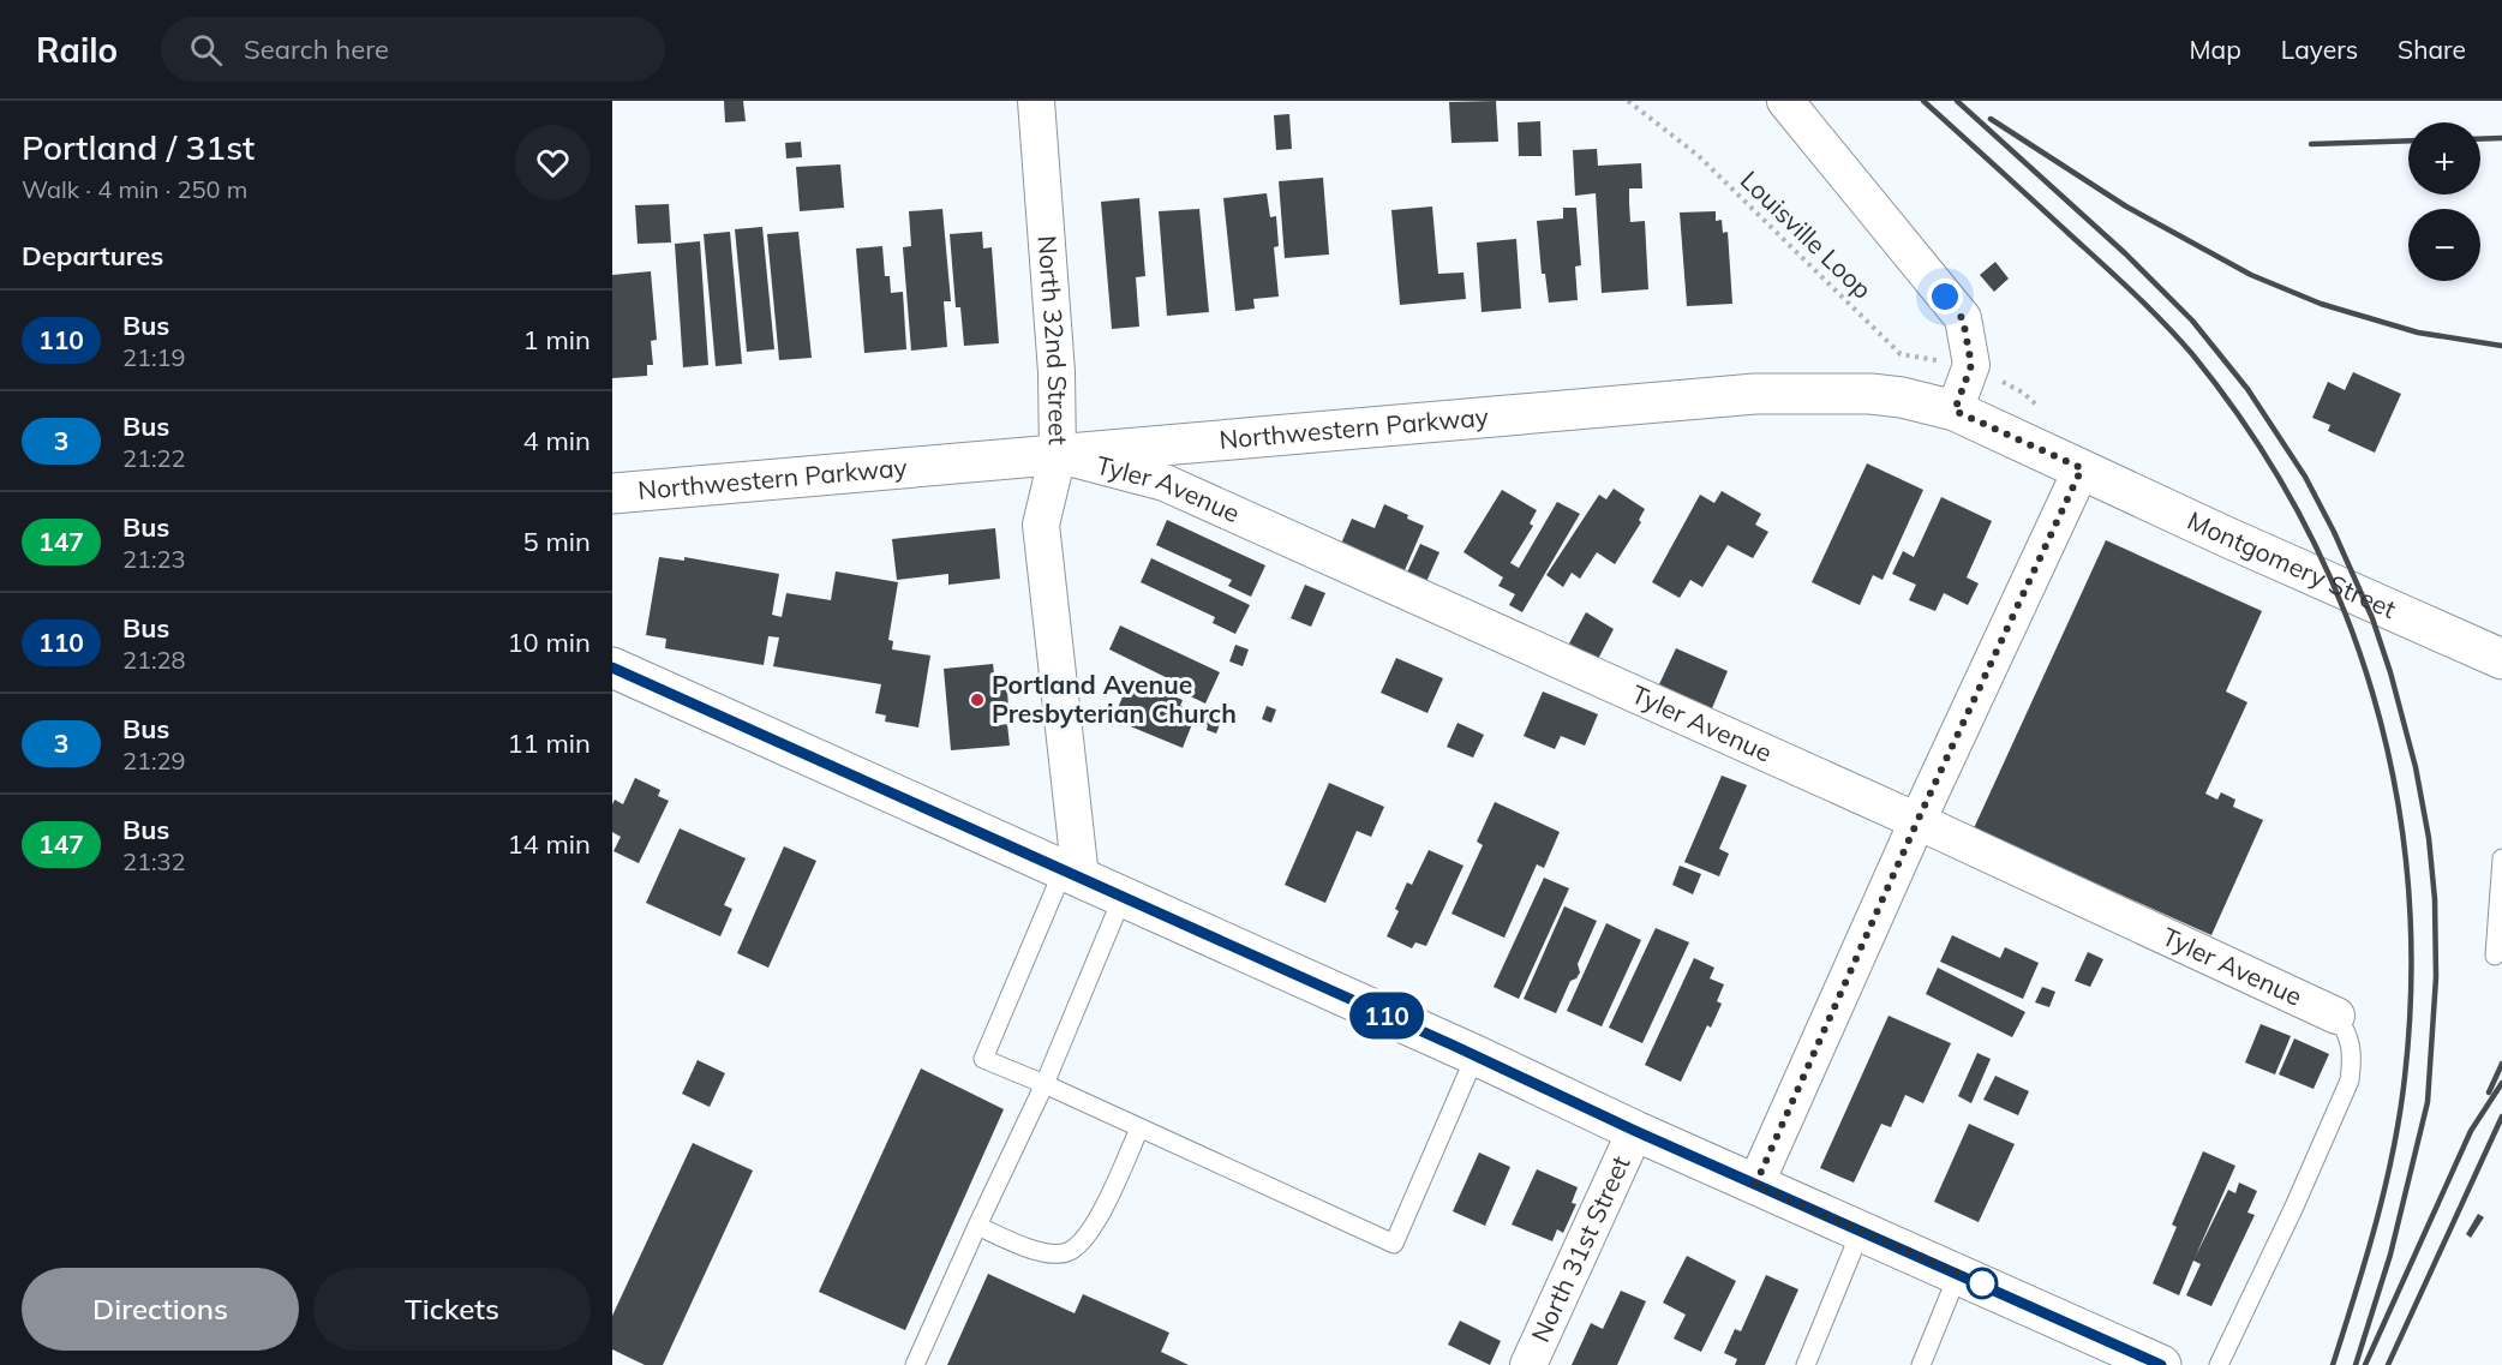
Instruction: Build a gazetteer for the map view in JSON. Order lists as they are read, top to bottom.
{
  "streets": {
    "street": [
      "North 32nd Street",
      "Northwestern Parkway",
      "Tyler Avenue",
      "Montgomery Street",
      "North 31st Street"
    ],
    "path": ["Louisville Loop"]
  },
  "crossings": [
    ["North 32nd Street", "Northwestern Parkway"],
    ["North 32nd Street", "Tyler Avenue"],
    ["Northwestern Parkway", "Tyler Avenue"],
    ["Northwestern Parkway", "Montgomery Street"]
  ],
  "places": ["Portland Avenue Presbyterian Church"],
  "lines": ["bus line 110"],
  "page": {
    "header": "Railo",
    "search": "Search here",
    "nav": ["Map", "Layers", "Share"],
    "heading": [
      ["Portland / 31st", "Walk · 4 min · 250 m"],
      "Departures"
    ],
    "on_map": "110",
    "map_buttons": ["+", "−"],
    "list": [
      {
        "mark": "110",
        "name": "Bus",
        "note": "21:19",
        "value": "1 min"
      },
      {
        "mark": "3",
        "name": "Bus",
        "note": "21:22",
        "value": "4 min"
      },
      {
        "mark": "147",
        "name": "Bus",
        "note": "21:23",
        "value": "5 min"
      },
      {
        "mark": "110",
        "name": "Bus",
        "note": "21:28",
        "value": "10 min"
      },
      {
        "mark": "3",
        "name": "Bus",
        "note": "21:29",
        "value": "11 min"
      },
      {
        "mark": "147",
        "name": "Bus",
        "note": "21:32",
        "value": "14 min"
      }
    ],
    "buttons": ["Directions", "Tickets"]
  }
}
